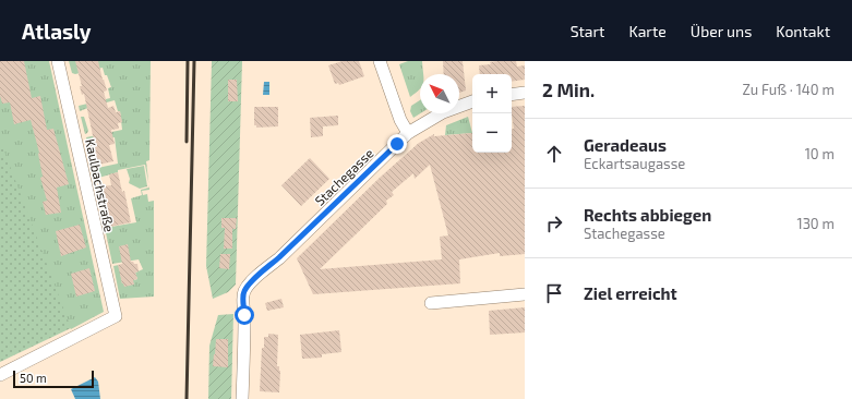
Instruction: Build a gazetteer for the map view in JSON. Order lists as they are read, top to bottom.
{
  "streets": {
    "street": ["Stachegasse", "Kaulbachstraße"]
  },
  "scale_bar": "50 m",
  "north": "top left",
  "page": {
    "header": "Atlasly",
    "nav": [
      "Start",
      "Karte",
      "Über uns",
      "Kontakt"
    ],
    "heading": ["2 Min.", "Zu Fuß · 140 m"],
    "map_buttons": ["+", "−"],
    "list": [
      ["Geradeaus", "Eckartsaugasse", "10 m"],
      ["Rechts abbiegen", "Stachegasse", "130 m"],
      "Ziel erreicht"
    ],
    "scale": "50 m"
  }
}
